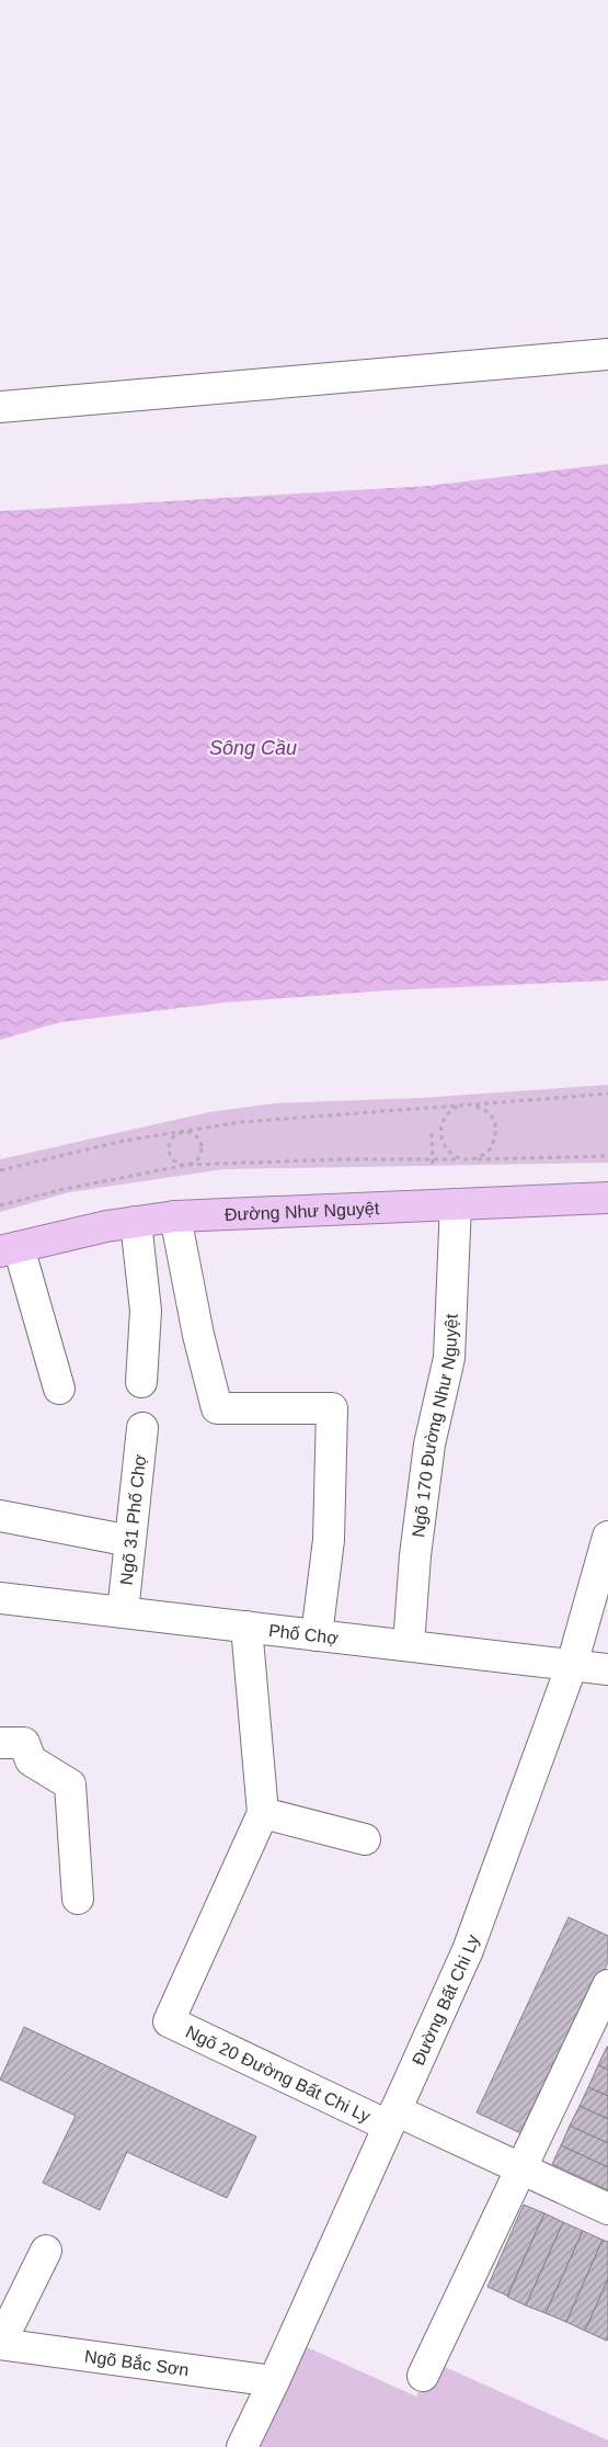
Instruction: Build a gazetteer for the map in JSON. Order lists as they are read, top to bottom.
{
  "streets": {
    "main road": ["Đường Như Nguyệt"],
    "street": [
      "Ngõ 170 Đường Như Nguyệt",
      "Ngõ 31 Phố Chợ",
      "Phố Chợ",
      "Đường Bất Chi Ly",
      "Ngõ 20 Đường Bất Chi Ly",
      "Ngõ Bắc Sơn"
    ]
  },
  "crossings": [
    ["Đường Như Nguyệt", "Ngõ 170 Đường Như Nguyệt"],
    ["Ngõ 170 Đường Như Nguyệt", "Phố Chợ"],
    ["Ngõ 31 Phố Chợ", "Phố Chợ"],
    ["Phố Chợ", "Đường Bất Chi Ly"],
    ["Đường Bất Chi Ly", "Ngõ 20 Đường Bất Chi Ly"],
    ["Đường Bất Chi Ly", "Ngõ Bắc Sơn"]
  ],
  "water": ["Sông Cầu"]
}
